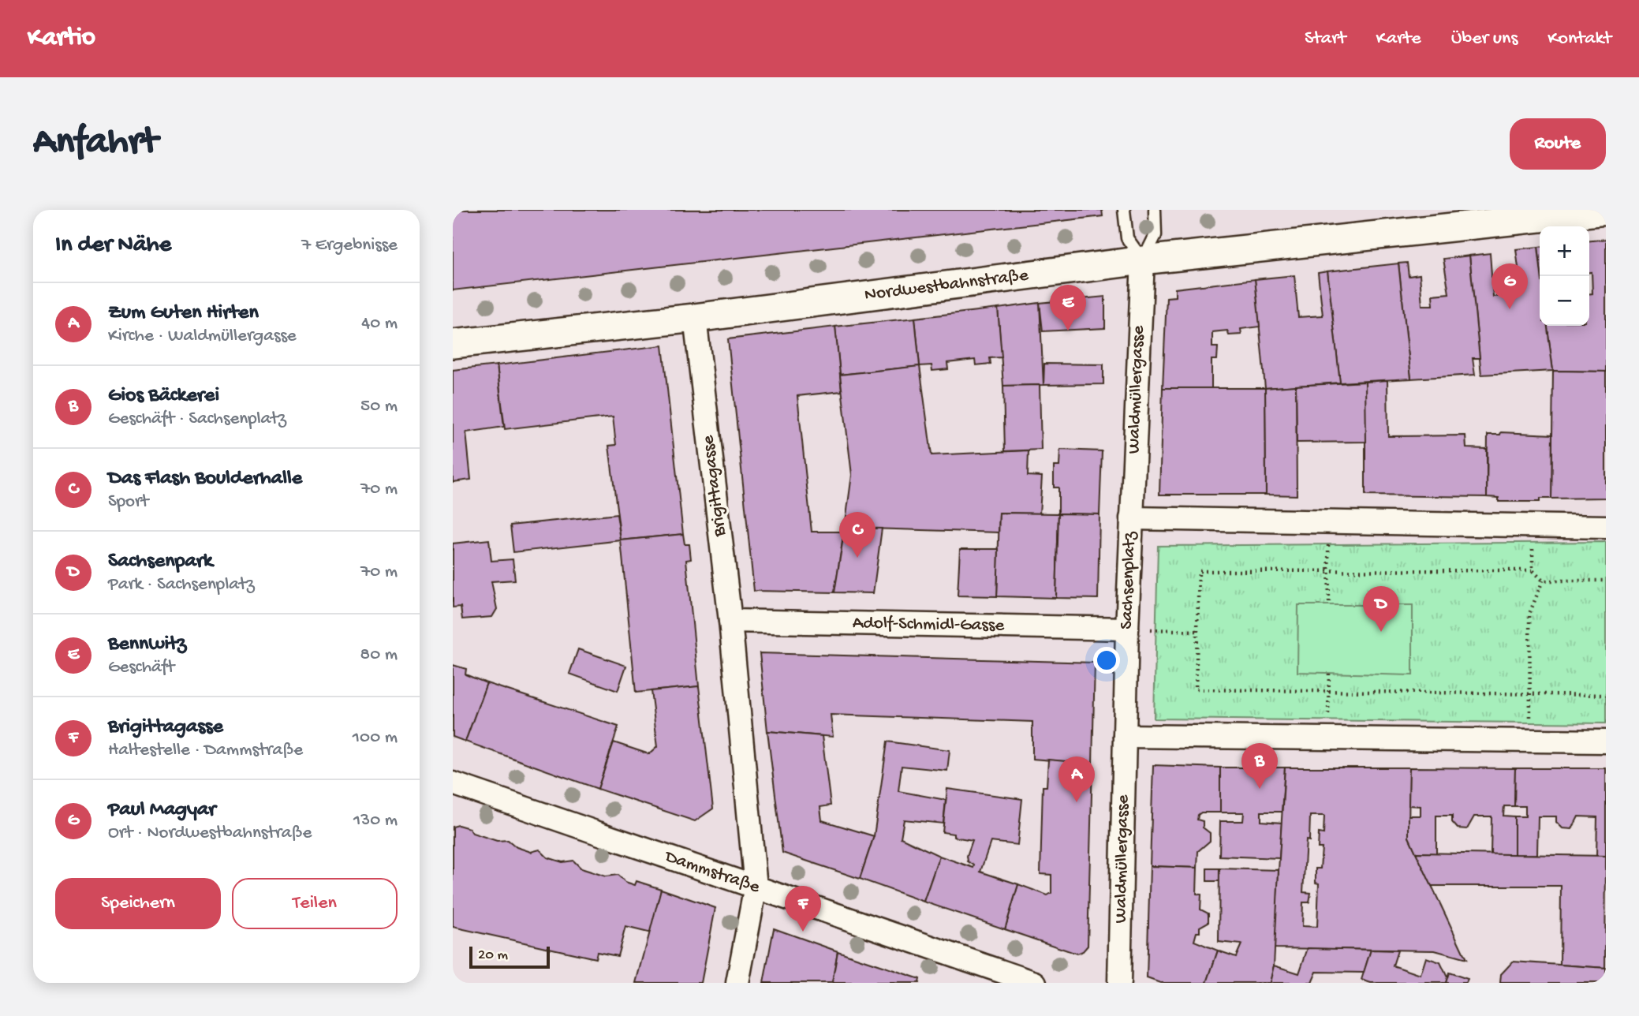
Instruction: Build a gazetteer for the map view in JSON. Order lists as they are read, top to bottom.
{
  "streets": {
    "street": [
      "Nordwestbahnstraße",
      "Waldmüllergasse",
      "Brigittagasse",
      "Sachsenplatz",
      "Adolf-Schmidl-Gasse",
      "Dammstraße"
    ]
  },
  "crossings": [
    ["Nordwestbahnstraße", "Waldmüllergasse"],
    ["Nordwestbahnstraße", "Brigittagasse"],
    ["Waldmüllergasse", "Sachsenplatz"],
    ["Brigittagasse", "Adolf-Schmidl-Gasse"],
    ["Brigittagasse", "Dammstraße"],
    ["Sachsenplatz", "Adolf-Schmidl-Gasse"]
  ],
  "scale_bar": "20 m",
  "page": {
    "header": "Kartio",
    "nav": [
      "Start",
      "Karte",
      "Über uns",
      "Kontakt"
    ],
    "buttons": [
      "Route",
      ["Speichern", "Teilen"]
    ],
    "title": "Anfahrt",
    "heading": ["In der Nähe", "7 Ergebnisse"],
    "map_buttons": ["+", "−"],
    "pins": [
      "G",
      "E",
      "C",
      "D",
      "B",
      "A",
      "F"
    ],
    "list": [
      {
        "mark": "A",
        "name": "Zum Guten Hirten",
        "note": "Kirche · Waldmüllergasse",
        "value": "40 m"
      },
      {
        "mark": "B",
        "name": "Gios Bäckerei",
        "note": "Geschäft · Sachsenplatz",
        "value": "50 m"
      },
      {
        "mark": "C",
        "name": "Das Flash Boulderhalle",
        "note": "Sport",
        "value": "70 m"
      },
      {
        "mark": "D",
        "name": "Sachsenpark",
        "note": "Park · Sachsenplatz",
        "value": "70 m"
      },
      {
        "mark": "E",
        "name": "Bennwitz",
        "note": "Geschäft",
        "value": "80 m"
      },
      {
        "mark": "F",
        "name": "Brigittagasse",
        "note": "Haltestelle · Dammstraße",
        "value": "100 m"
      },
      {
        "mark": "G",
        "name": "Paul Magyar",
        "note": "Ort · Nordwestbahnstraße",
        "value": "130 m"
      }
    ],
    "scale": "20 m"
  }
}
